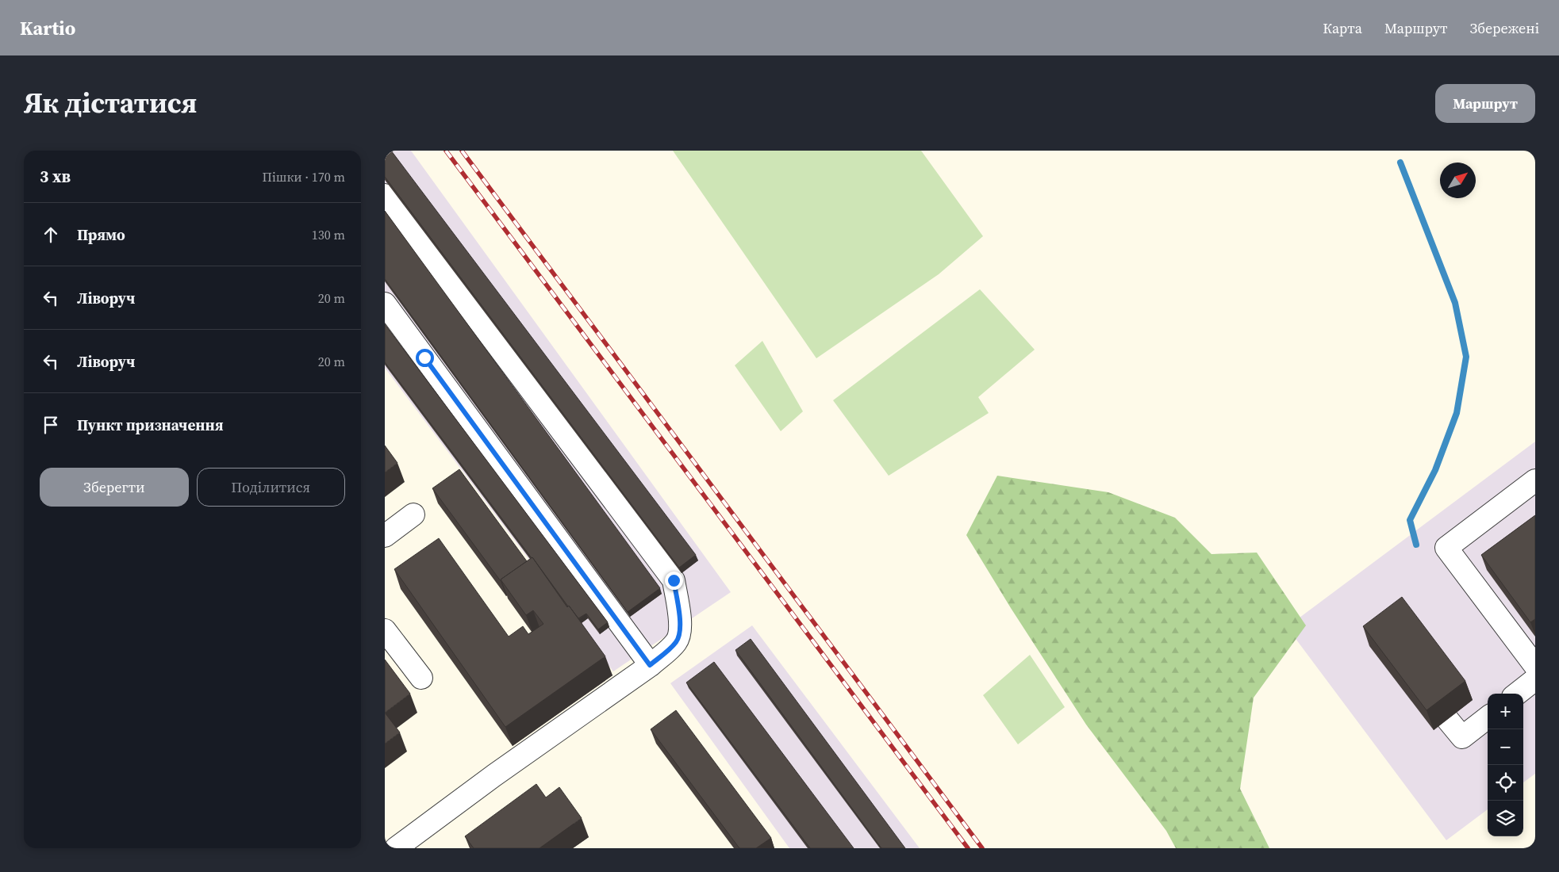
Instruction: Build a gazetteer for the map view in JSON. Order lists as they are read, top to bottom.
{
  "north": "top right",
  "page": {
    "header": "Kartio",
    "nav": ["Карта", "Маршрут", "Збережені"],
    "title": "Як дістатися",
    "buttons": [
      "Маршрут",
      ["Зберегти", "Поділитися"]
    ],
    "heading": ["3 хв", "Пішки · 170 m"],
    "list": [
      ["Прямо", "130 m"],
      ["Ліворуч", "20 m"],
      ["Ліворуч", "20 m"],
      "Пункт призначення"
    ],
    "map_buttons": ["+", "−"]
  }
}
